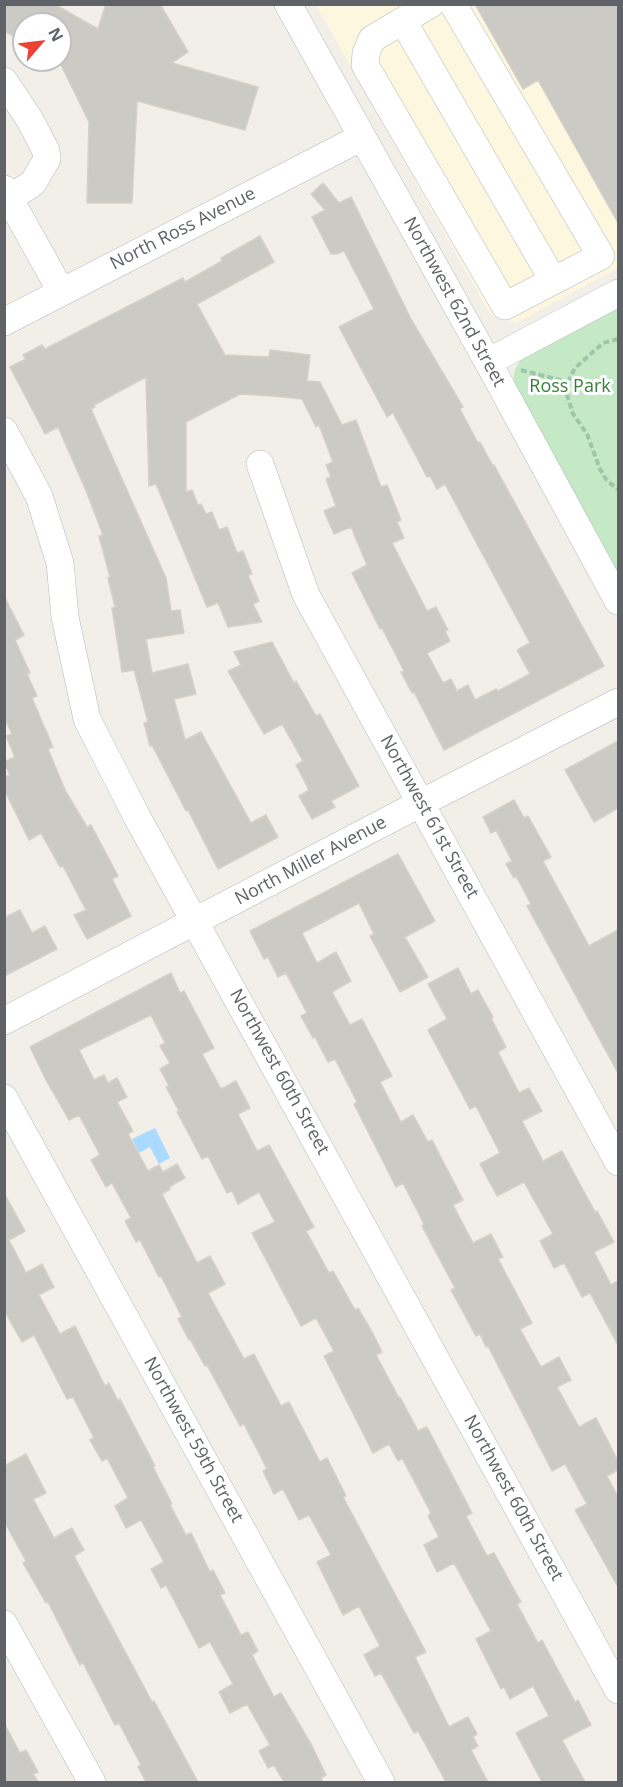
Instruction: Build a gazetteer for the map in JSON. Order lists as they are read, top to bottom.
{
  "streets": {
    "street": [
      "North Ross Avenue",
      "Northwest 62nd Street",
      "Northwest 61st Street",
      "North Miller Avenue",
      "Northwest 60th Street",
      "Northwest 59th Street"
    ]
  },
  "crossings": [
    ["North Ross Avenue", "Northwest 62nd Street"],
    ["Northwest 61st Street", "North Miller Avenue"],
    ["North Miller Avenue", "Northwest 60th Street"]
  ],
  "parks": ["Ross Park"],
  "north": "top right"
}
